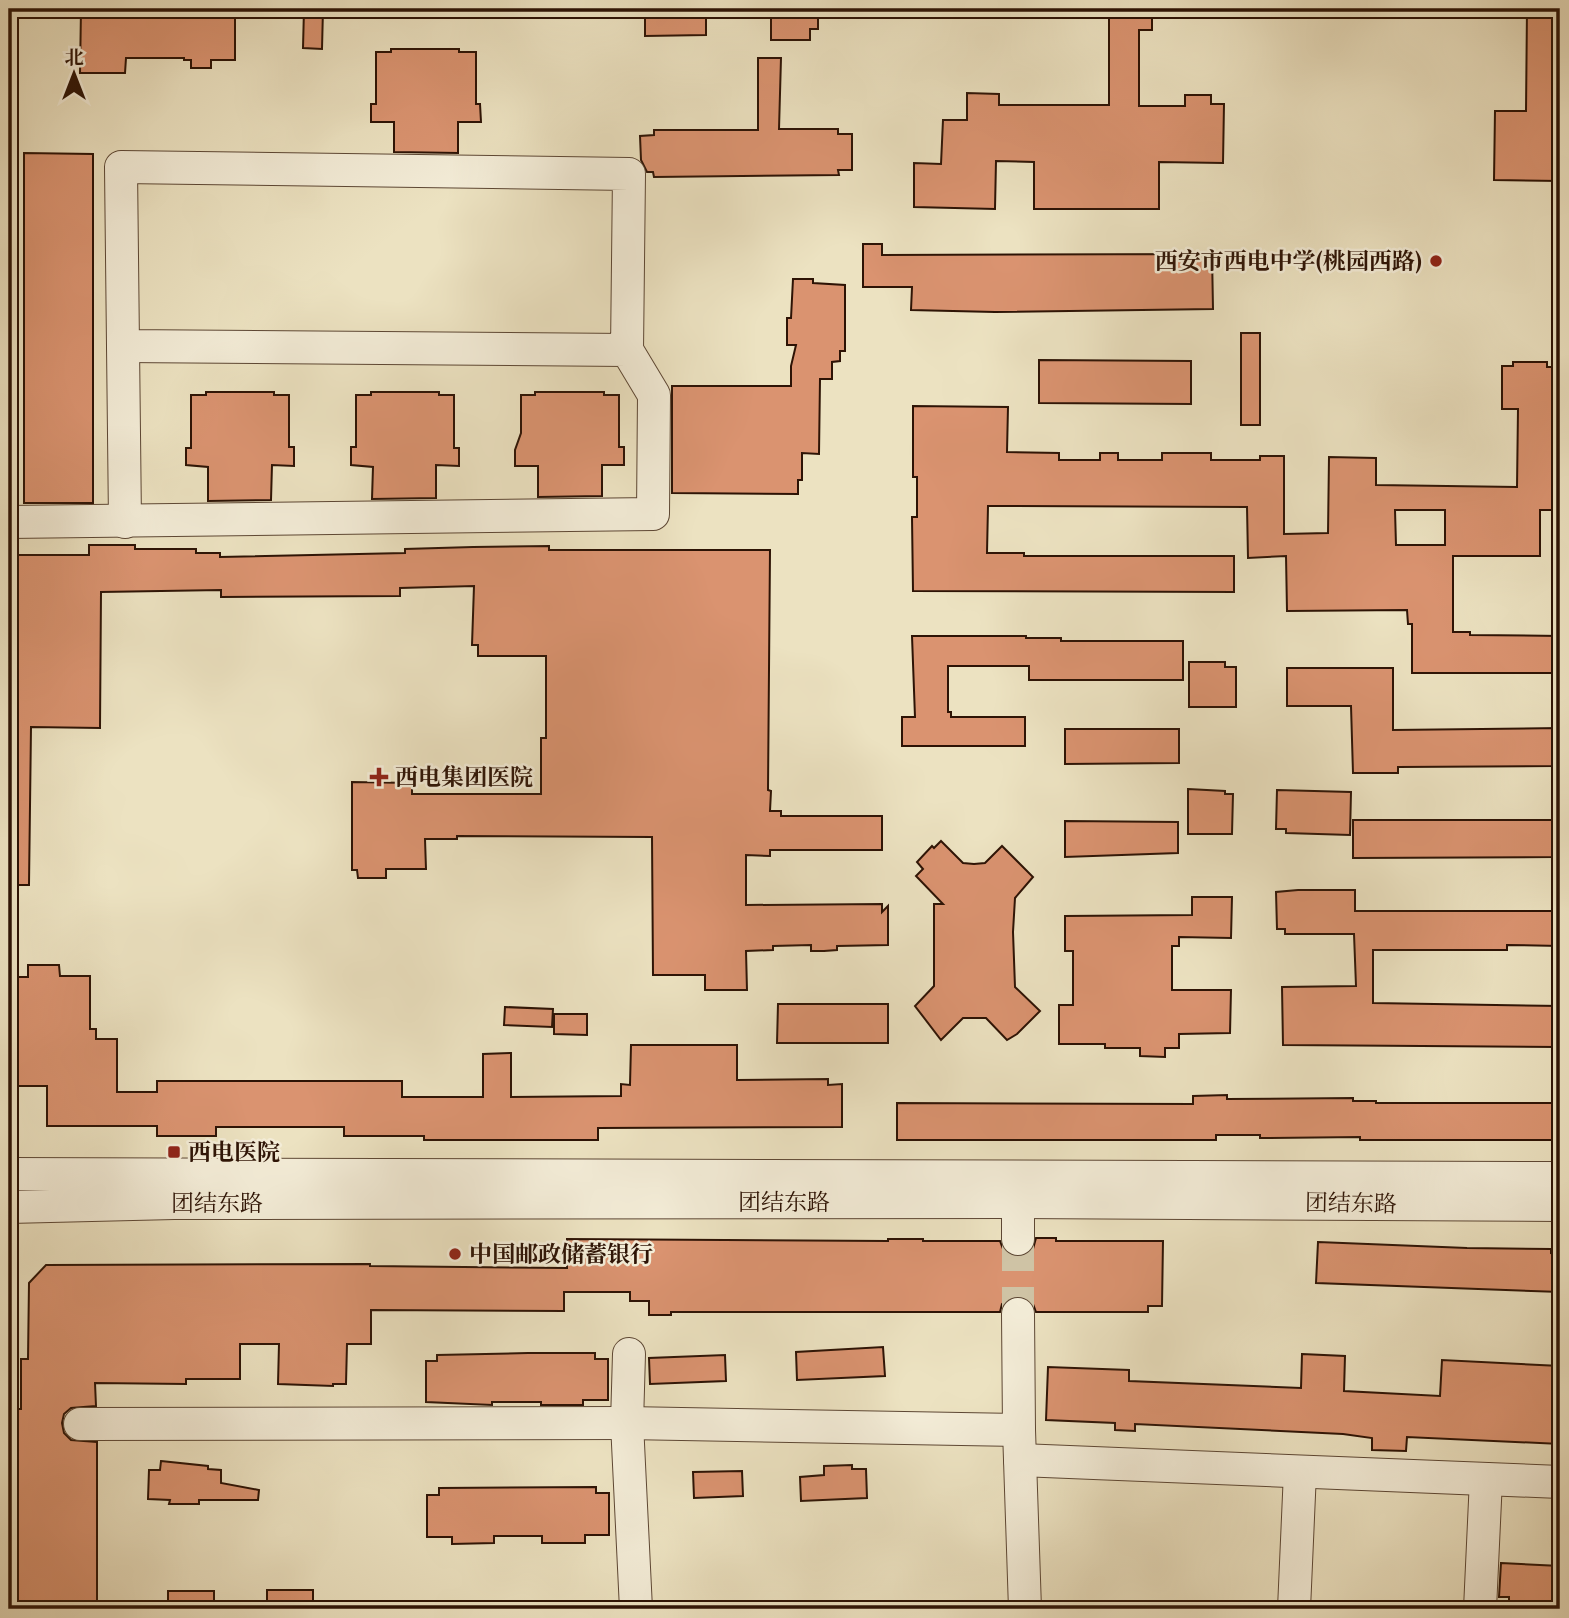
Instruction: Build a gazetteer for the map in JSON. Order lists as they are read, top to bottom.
{
  "streets": {
    "street": ["团结东路"]
  },
  "places": {
    "other": ["西安市西电中学(桃园西路)", "中国邮政储蓄银行"],
    "health": ["西电集团医院"],
    "transit": ["西电医院"]
  },
  "north": "top"
}
